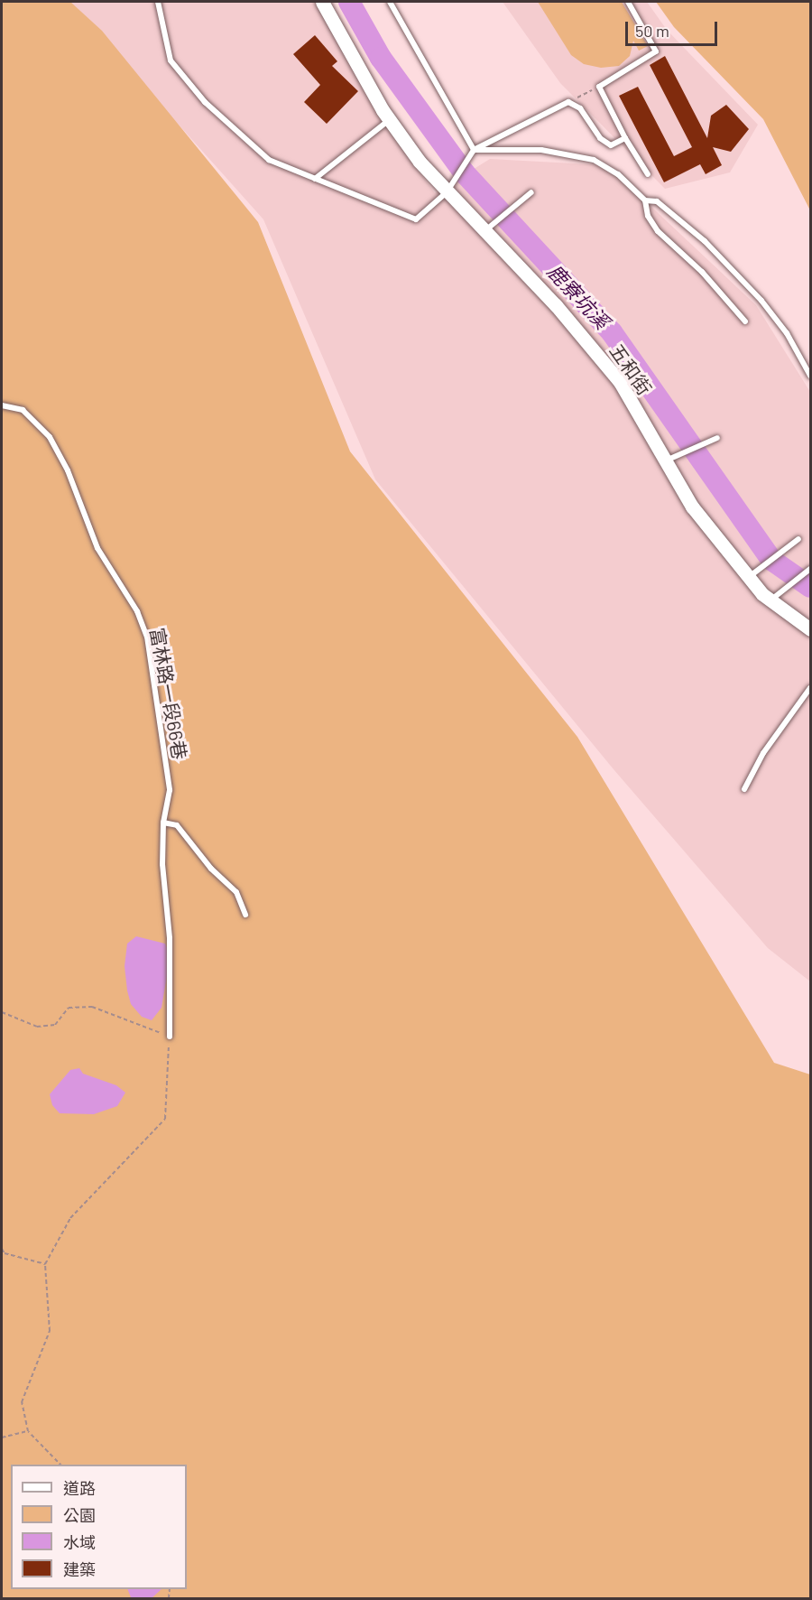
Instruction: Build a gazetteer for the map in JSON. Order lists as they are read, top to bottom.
{
  "streets": {
    "street": ["五和街"],
    "lane": ["富林路一段66巷"]
  },
  "water": ["鹿寮坑溪"],
  "legend": [
    "道路",
    "公園",
    "水域",
    "建築"
  ],
  "scale_bar": "50 m"
}
